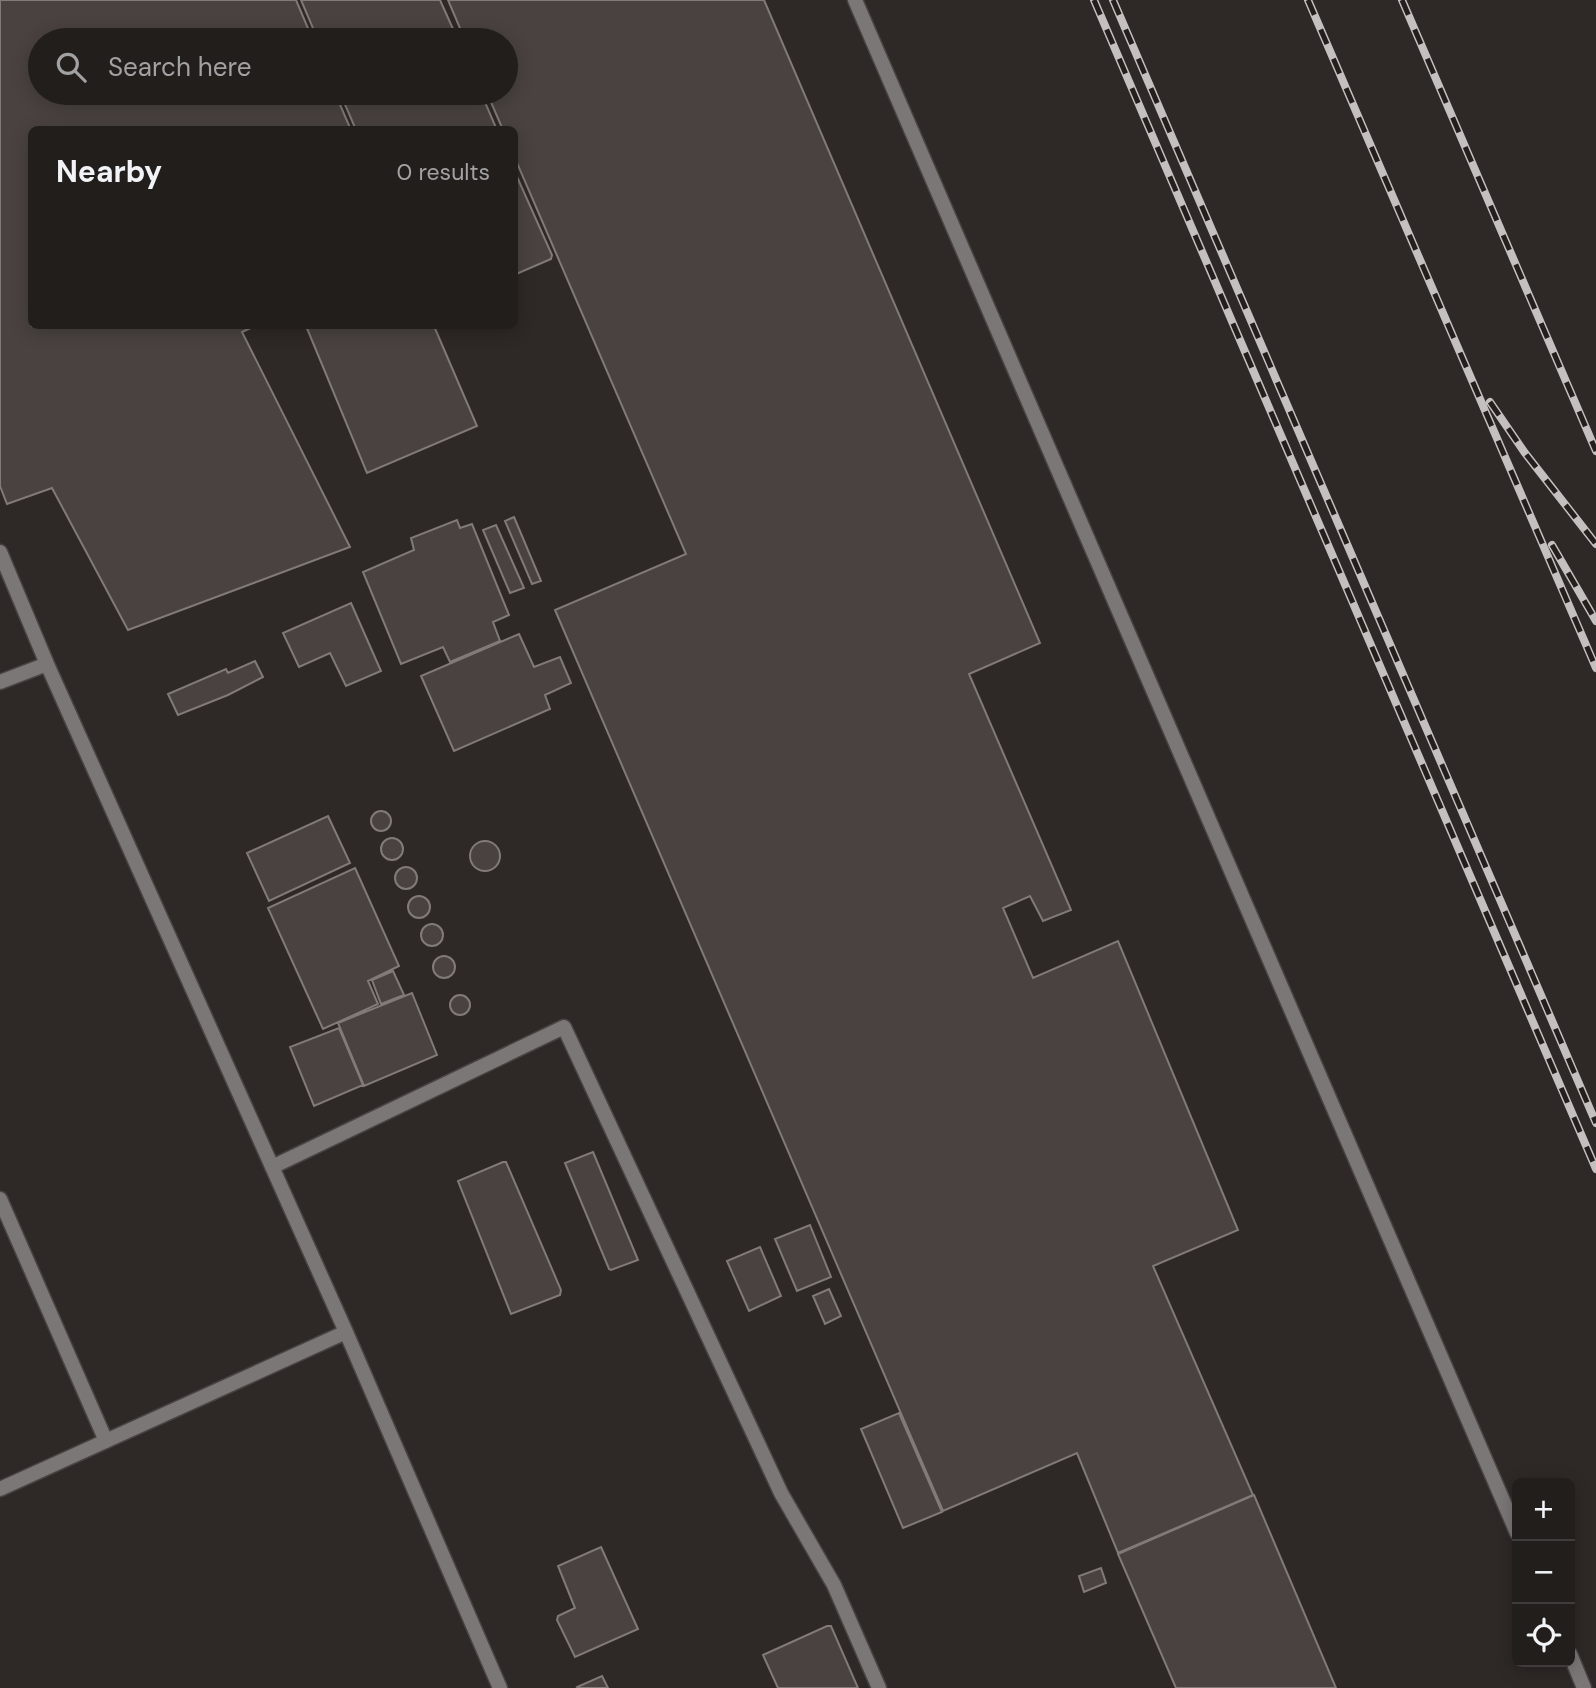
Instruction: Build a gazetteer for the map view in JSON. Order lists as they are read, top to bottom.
{
  "page": {
    "search": "Search here",
    "heading": ["Nearby", "0 results"],
    "map_buttons": ["+", "−"]
  }
}
